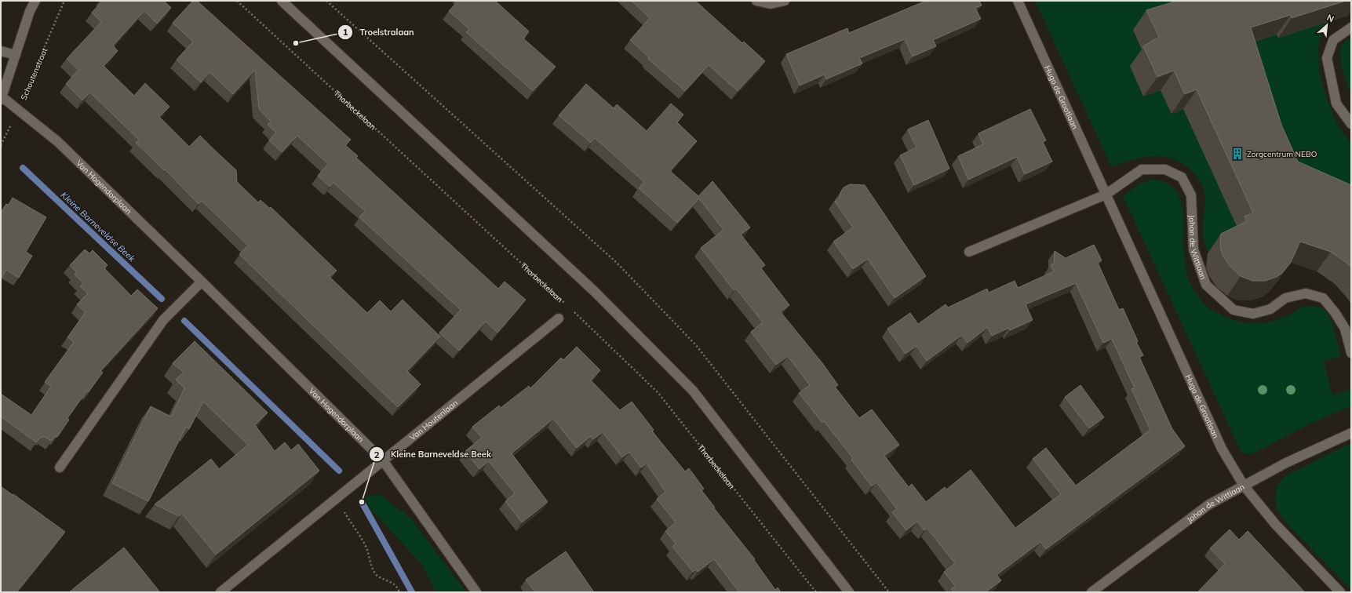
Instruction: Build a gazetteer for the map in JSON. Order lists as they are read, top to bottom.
{
  "streets": {
    "street": [
      "Hugo de Grootlaan",
      "Van Hogendorplaan",
      "Johan de Wittlaan",
      "Van Houtenlaan"
    ],
    "path": ["Schoutenstraat", "Thorbeckelaan"]
  },
  "crossings": [
    ["Schoutenstraat", "Van Hogendorplaan"],
    ["Hugo de Grootlaan", "Johan de Wittlaan"],
    ["Van Hogendorplaan", "Van Houtenlaan"]
  ],
  "water": ["Kleine Barneveldse Beek"],
  "places": {
    "other": ["Troelstralaan", "Kleine Barneveldse Beek"],
    "building": ["Zorgcentrum NEBO"]
  },
  "north": "top right"
}
